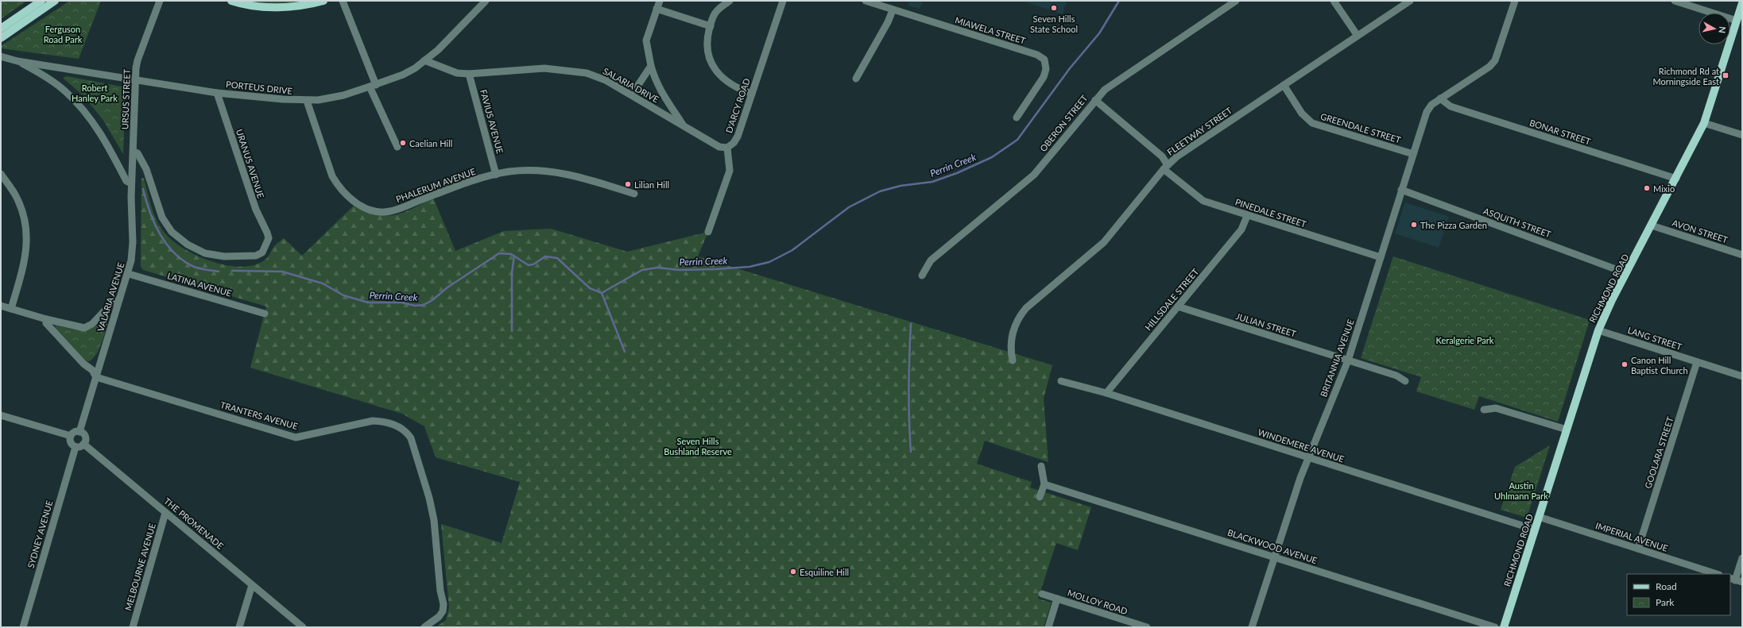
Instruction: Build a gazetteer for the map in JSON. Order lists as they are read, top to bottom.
{
  "streets": {
    "main road": ["RICHMOND ROAD"],
    "street": [
      "MIAWELA STREET",
      "SALARIA DRIVE",
      "PORTEUS DRIVE",
      "URSUS STREET",
      "D'ARCY ROAD",
      "FAVIUS AVENUE",
      "OBERON STREET",
      "GREENDALE STREET",
      "FLEETWAY STREET",
      "BONAR STREET",
      "URANUS AVENUE",
      "PHALERUM AVENUE",
      "PINEDALE STREET",
      "ASQUITH STREET",
      "AVON STREET",
      "LATINA AVENUE",
      "VALARIA AVENUE",
      "HILLSDALE STREET",
      "JULIAN STREET",
      "LANG STREET",
      "BRITANNIA AVENUE",
      "TRANTERS AVENUE",
      "WINDEMERE AVENUE",
      "GOOLARA STREET",
      "THE PROMENADE",
      "SYDNEY AVENUE",
      "IMPERIAL AVENUE",
      "BLACKWOOD AVENUE",
      "MELBOURNE AVENUE",
      "MOLLOY ROAD"
    ]
  },
  "crossings": [
    ["SALARIA DRIVE", "PORTEUS DRIVE"],
    ["SALARIA DRIVE", "D'ARCY ROAD"],
    ["SALARIA DRIVE", "FAVIUS AVENUE"],
    ["PORTEUS DRIVE", "URSUS STREET"],
    ["PORTEUS DRIVE", "URANUS AVENUE"],
    ["PORTEUS DRIVE", "PHALERUM AVENUE"],
    ["URSUS STREET", "URANUS AVENUE"],
    ["URSUS STREET", "VALARIA AVENUE"],
    ["FAVIUS AVENUE", "PHALERUM AVENUE"],
    ["OBERON STREET", "PINEDALE STREET"],
    ["GREENDALE STREET", "FLEETWAY STREET"],
    ["GREENDALE STREET", "BRITANNIA AVENUE"],
    ["FLEETWAY STREET", "PINEDALE STREET"],
    ["BONAR STREET", "RICHMOND ROAD"],
    ["BONAR STREET", "BRITANNIA AVENUE"],
    ["PINEDALE STREET", "HILLSDALE STREET"],
    ["PINEDALE STREET", "BRITANNIA AVENUE"],
    ["ASQUITH STREET", "RICHMOND ROAD"],
    ["ASQUITH STREET", "BRITANNIA AVENUE"],
    ["AVON STREET", "RICHMOND ROAD"],
    ["LATINA AVENUE", "VALARIA AVENUE"],
    ["RICHMOND ROAD", "LANG STREET"],
    ["RICHMOND ROAD", "WINDEMERE AVENUE"],
    ["RICHMOND ROAD", "IMPERIAL AVENUE"],
    ["VALARIA AVENUE", "TRANTERS AVENUE"],
    ["HILLSDALE STREET", "JULIAN STREET"],
    ["HILLSDALE STREET", "WINDEMERE AVENUE"],
    ["JULIAN STREET", "BRITANNIA AVENUE"],
    ["LANG STREET", "GOOLARA STREET"],
    ["BRITANNIA AVENUE", "WINDEMERE AVENUE"],
    ["BRITANNIA AVENUE", "BLACKWOOD AVENUE"],
    ["GOOLARA STREET", "IMPERIAL AVENUE"],
    ["THE PROMENADE", "SYDNEY AVENUE"],
    ["THE PROMENADE", "MELBOURNE AVENUE"]
  ],
  "water": ["Perrin Creek"],
  "parks": [
    "Ferguson Road Park",
    "Robert Hanley Park",
    "Keralgerie Park",
    "Seven Hills Bushland Reserve",
    "Austin Uhlmann Park"
  ],
  "places": {
    "other": [
      "Seven Hills State School",
      "Caelian Hill",
      "Lilian Hill",
      "Mixio",
      "The Pizza Garden",
      "Canon Hill Baptist Church",
      "Esquiline Hill"
    ],
    "transit": ["Richmond Rd at Morningside East"]
  },
  "legend": ["Road", "Park"],
  "north": "right"
}
